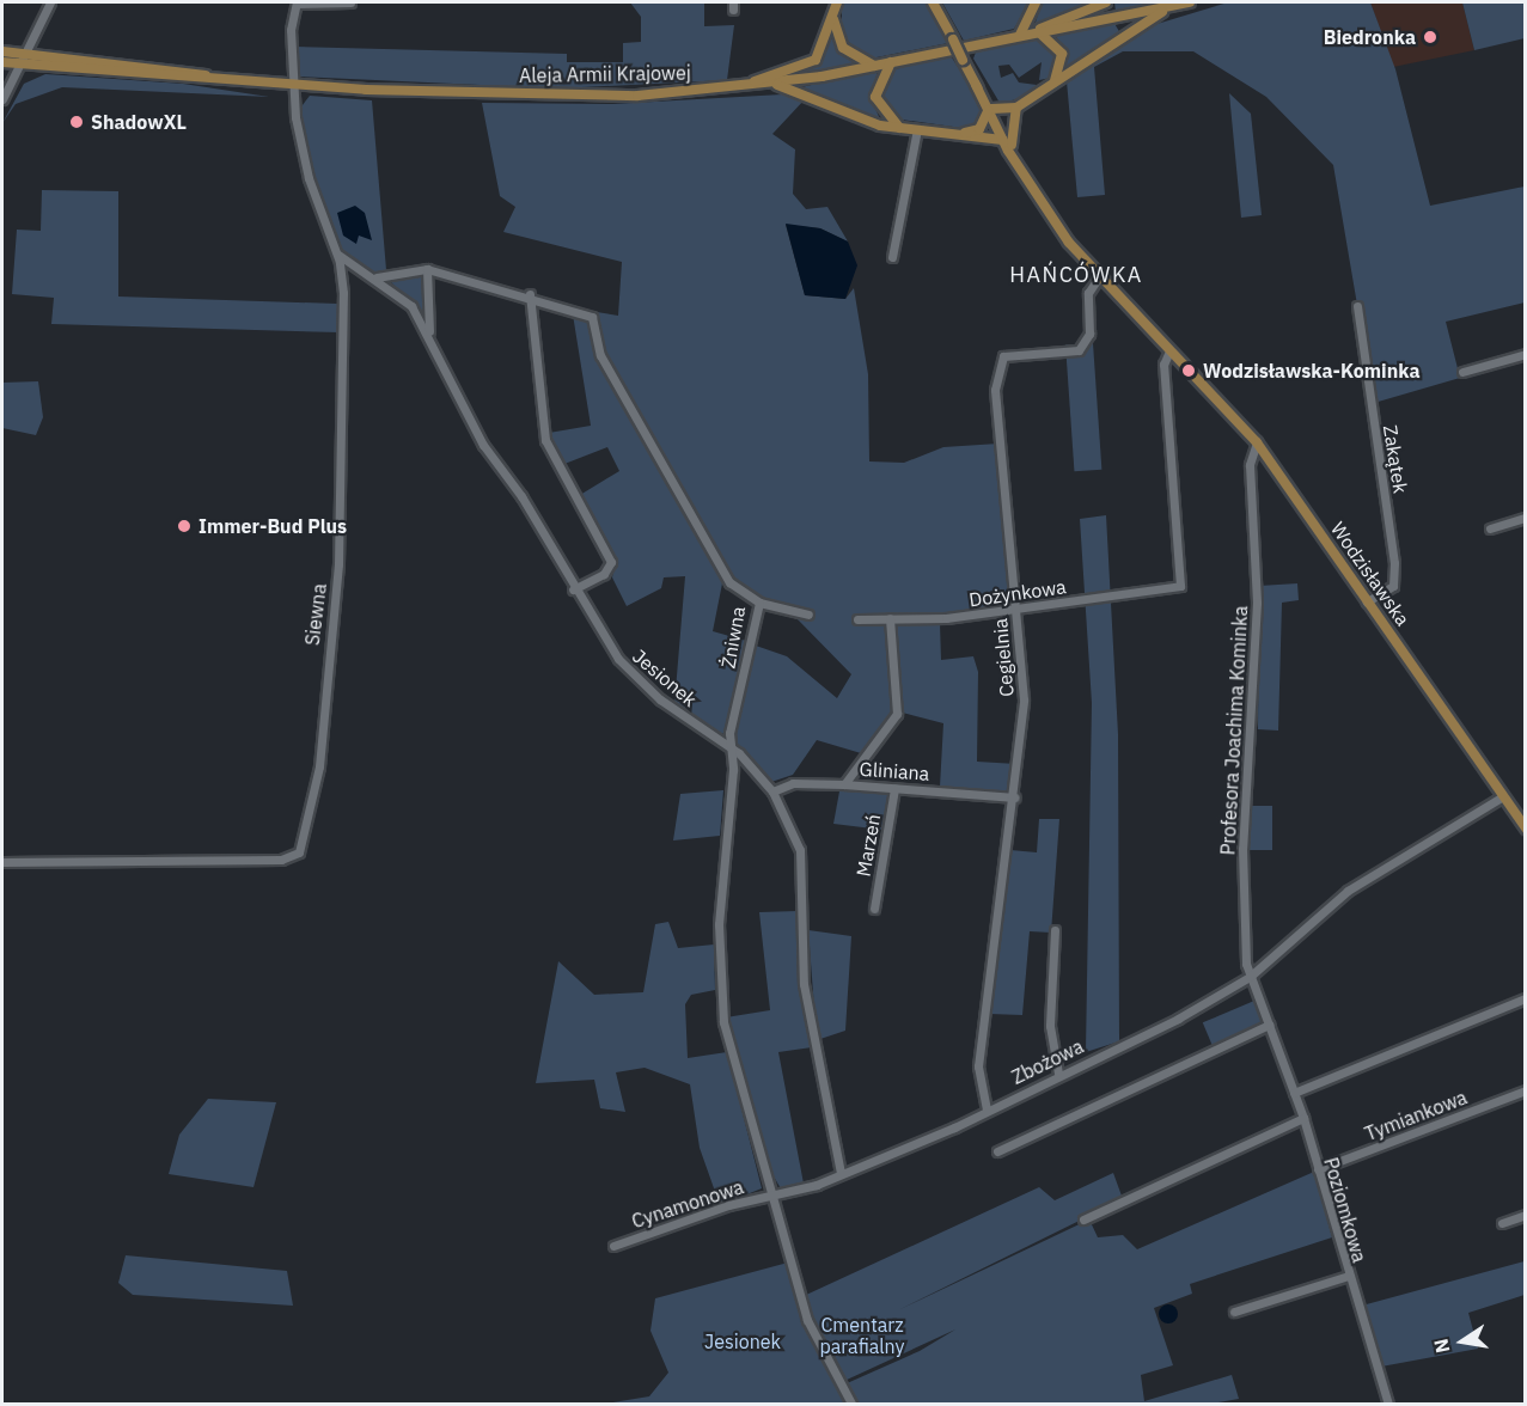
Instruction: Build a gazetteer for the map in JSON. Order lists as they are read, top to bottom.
{
  "streets": {
    "main road": ["Aleja Armii Krajowej", "Wodzisławska"],
    "street": [
      "Zakątek",
      "Dożynkowa",
      "Siewna",
      "Żniwna",
      "Cegielnia",
      "Jesionek",
      "Profesora Joachima Kominka",
      "Gliniana",
      "Marzeń",
      "Zbożowa",
      "Tymiankowa",
      "Cynamonowa",
      "Poziomkowa"
    ]
  },
  "crossings": [
    ["Aleja Armii Krajowej", "Siewna"],
    ["Zakątek", "Wodzisławska"],
    ["Wodzisławska", "Dożynkowa"],
    ["Wodzisławska", "Cegielnia"],
    ["Wodzisławska", "Profesora Joachima Kominka"],
    ["Wodzisławska", "Zbożowa"],
    ["Dożynkowa", "Cegielnia"],
    ["Siewna", "Jesionek"],
    ["Żniwna", "Jesionek"],
    ["Żniwna", "Zbożowa"],
    ["Żniwna", "Cynamonowa"],
    ["Cegielnia", "Gliniana"],
    ["Cegielnia", "Zbożowa"],
    ["Jesionek", "Gliniana"],
    ["Jesionek", "Zbożowa"],
    ["Profesora Joachima Kominka", "Zbożowa"],
    ["Profesora Joachima Kominka", "Poziomkowa"],
    ["Gliniana", "Marzeń"],
    ["Zbożowa", "Cynamonowa"],
    ["Zbożowa", "Poziomkowa"],
    ["Tymiankowa", "Poziomkowa"]
  ],
  "districts": ["HAŃCÓWKA"],
  "parks": ["Cmentarz parafialny", "Jesionek"],
  "places": [
    "Biedronka",
    "ShadowXL",
    "Wodzisławska-Kominka",
    "Immer-Bud Plus"
  ],
  "north": "left"
}
